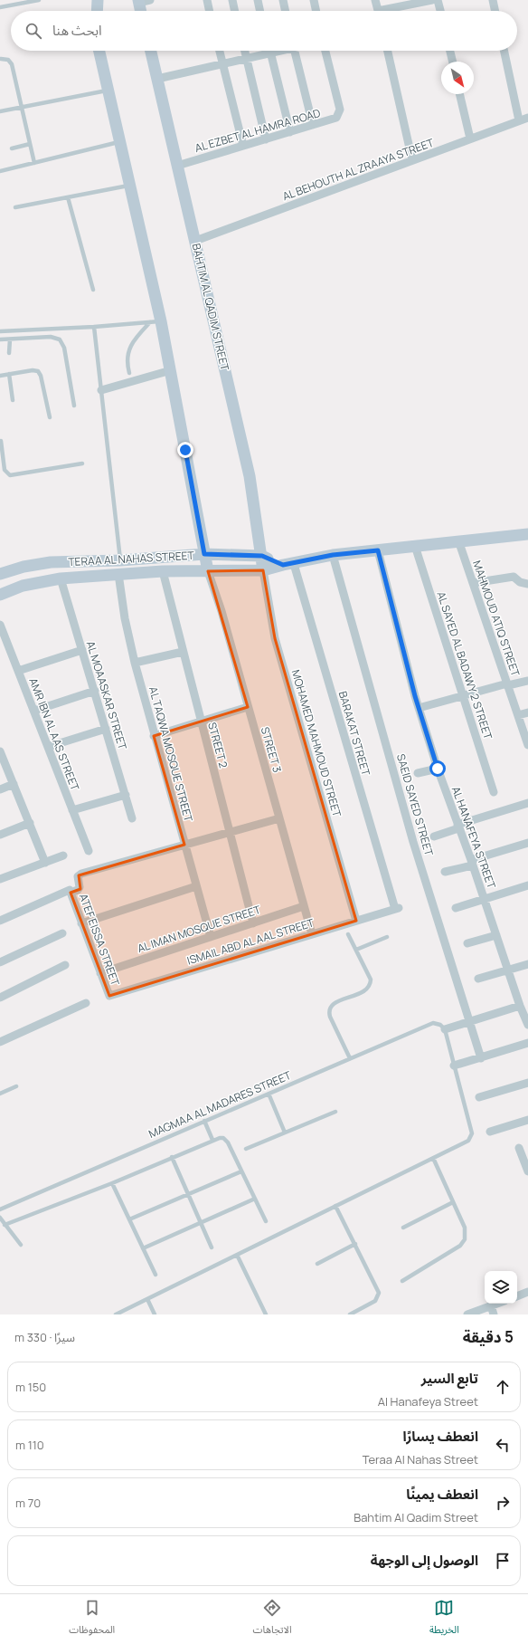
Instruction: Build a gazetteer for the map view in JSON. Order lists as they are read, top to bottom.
{
  "streets": {
    "main road": ["BAHTIM AL QADIM STREET", "TERAA AL NAHAS STREET"],
    "street": [
      "AL EZBET AL HAMRA ROAD",
      "AL BEHOUTH AL ZRAAYA STREET",
      "MAHMOUD ATIQ STREET",
      "AL SAYED AL BADAWY 2 STREET",
      "AL MOAASKAR STREET",
      "BARAKAT STREET",
      "AMR IBN AL AAS STREET",
      "MOHAMED MAHMOUD STREET",
      "STREET 2",
      "STREET 3",
      "AL TAQWA MOSQUE STREET",
      "SAEID SAYED STREET",
      "AL HANAFEYA STREET",
      "AL IMAN MOSQUE STREET",
      "ATEF EISSA STREET",
      "ISMAIL ABD AL AAL STREET"
    ],
    "lane": ["MAGMAA AL MADARES STREET"]
  },
  "crossings": [
    ["AL EZBET AL HAMRA ROAD", "BAHTIM AL QADIM STREET"],
    ["AL BEHOUTH AL ZRAAYA STREET", "BAHTIM AL QADIM STREET"],
    ["BAHTIM AL QADIM STREET", "TERAA AL NAHAS STREET"],
    ["BAHTIM AL QADIM STREET", "MOHAMED MAHMOUD STREET"],
    ["TERAA AL NAHAS STREET", "MAHMOUD ATIQ STREET"],
    ["TERAA AL NAHAS STREET", "AL SAYED AL BADAWY 2 STREET"],
    ["TERAA AL NAHAS STREET", "AL MOAASKAR STREET"],
    ["TERAA AL NAHAS STREET", "BARAKAT STREET"],
    ["TERAA AL NAHAS STREET", "MOHAMED MAHMOUD STREET"],
    ["TERAA AL NAHAS STREET", "STREET 2"],
    ["TERAA AL NAHAS STREET", "STREET 3"],
    ["TERAA AL NAHAS STREET", "AL TAQWA MOSQUE STREET"],
    ["TERAA AL NAHAS STREET", "SAEID SAYED STREET"],
    ["TERAA AL NAHAS STREET", "AL HANAFEYA STREET"],
    ["BARAKAT STREET", "ISMAIL ABD AL AAL STREET"],
    ["MOHAMED MAHMOUD STREET", "ISMAIL ABD AL AAL STREET"],
    ["STREET 2", "AL IMAN MOSQUE STREET"],
    ["STREET 3", "AL IMAN MOSQUE STREET"],
    ["STREET 3", "ISMAIL ABD AL AAL STREET"],
    ["AL TAQWA MOSQUE STREET", "AL IMAN MOSQUE STREET"],
    ["AL IMAN MOSQUE STREET", "ATEF EISSA STREET"],
    ["ATEF EISSA STREET", "ISMAIL ABD AL AAL STREET"]
  ],
  "north": "bottom right",
  "page": {
    "search": "ابحث هنا",
    "heading": ["5 دقيقة", "سيرًا · 330 m"],
    "list": [
      ["تابع السير", "Al Hanafeya Street", "150 m"],
      ["انعطف يسارًا", "Teraa Al Nahas Street", "110 m"],
      ["انعطف يمينًا", "Bahtim Al Qadim Street", "70 m"],
      "الوصول إلى الوجهة"
    ],
    "nav": ["الخريطة", "الاتجاهات", "المحفوظات"]
  }
}
